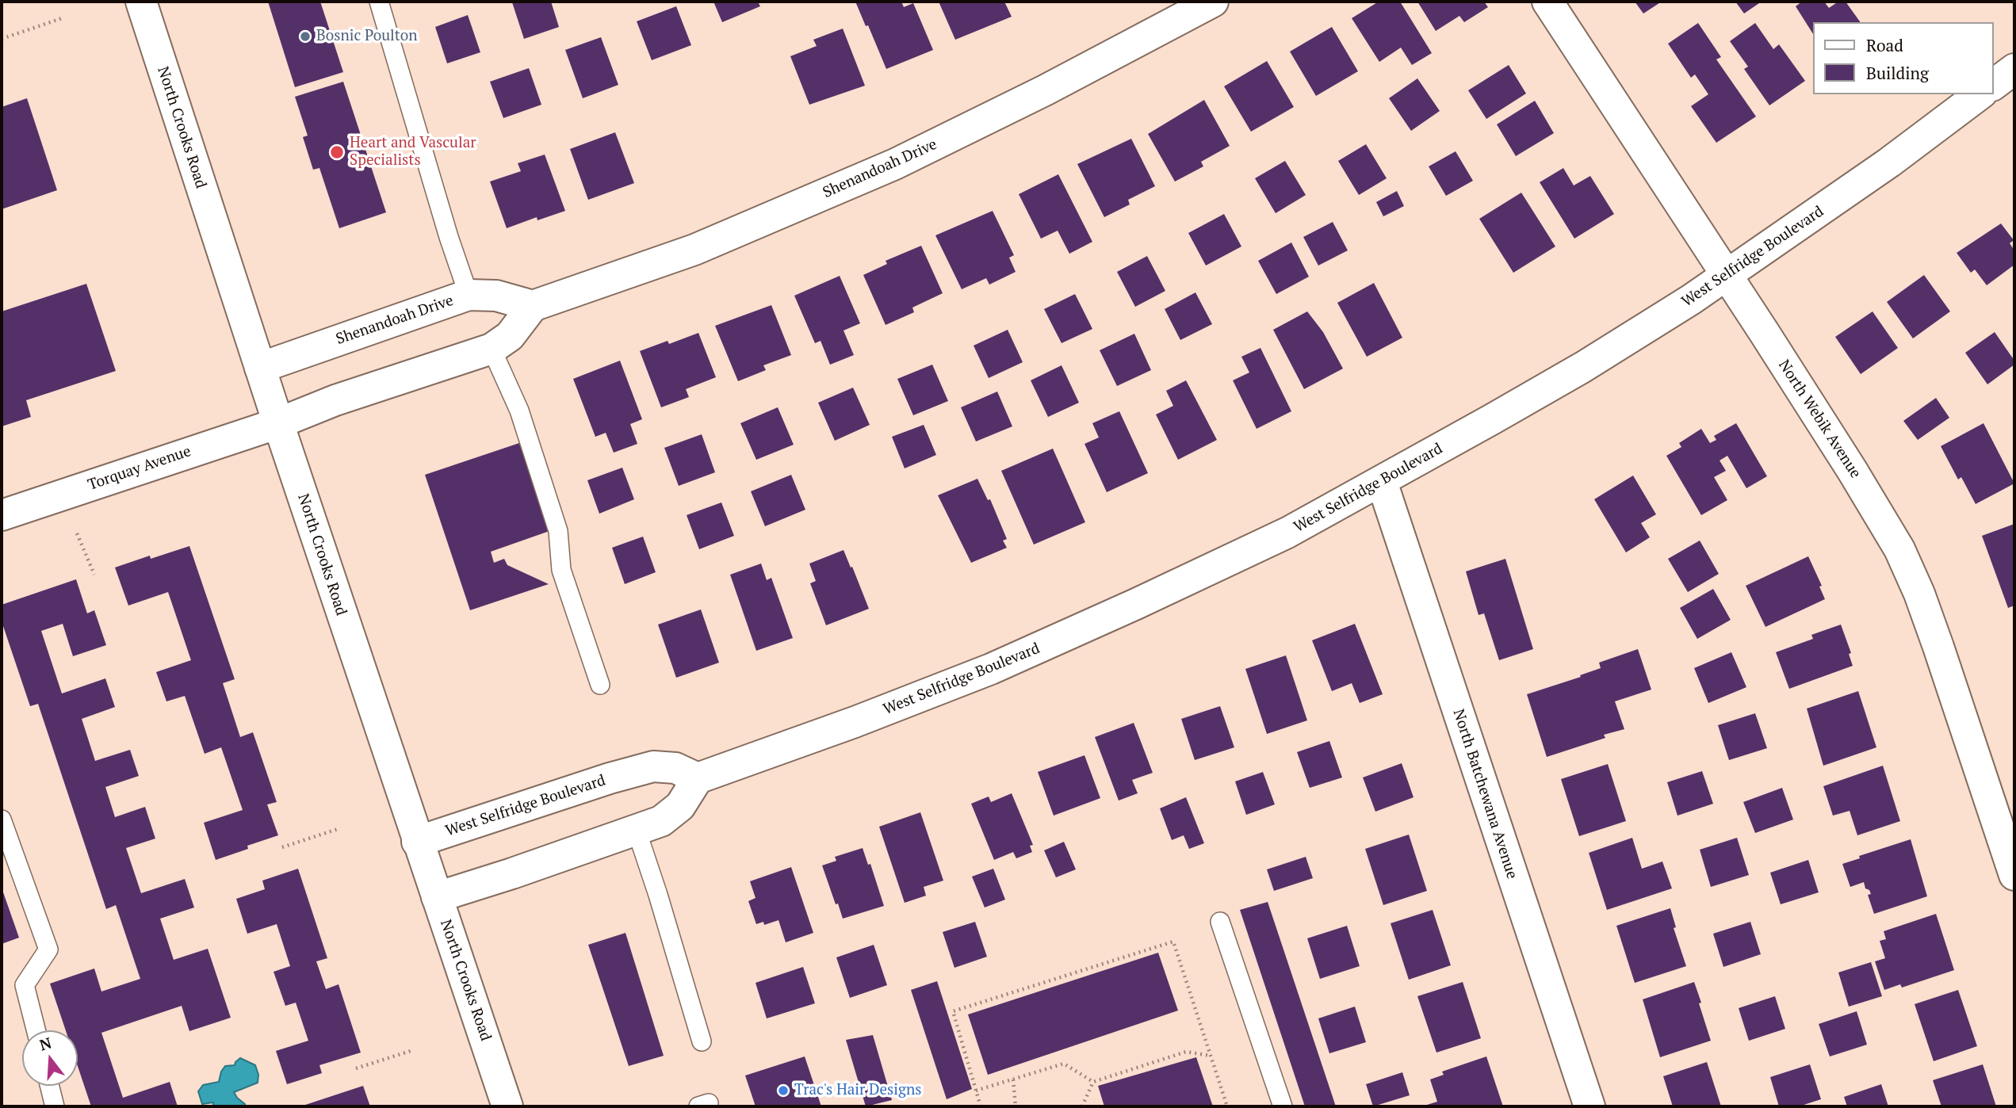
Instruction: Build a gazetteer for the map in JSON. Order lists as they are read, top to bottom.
{
  "streets": {
    "street": [
      "North Crooks Road",
      "Shenandoah Drive",
      "West Selfridge Boulevard",
      "North Webik Avenue",
      "Torquay Avenue",
      "North Batchewana Avenue"
    ]
  },
  "crossings": [
    ["North Crooks Road", "Shenandoah Drive"],
    ["North Crooks Road", "West Selfridge Boulevard"],
    ["North Crooks Road", "Torquay Avenue"],
    ["West Selfridge Boulevard", "North Webik Avenue"],
    ["West Selfridge Boulevard", "North Batchewana Avenue"]
  ],
  "places": ["Bosnic Poulton", "Heart and Vascular Specialists", "Trac's Hair Designs"],
  "legend": ["Road", "Building"],
  "north": "top"
}
